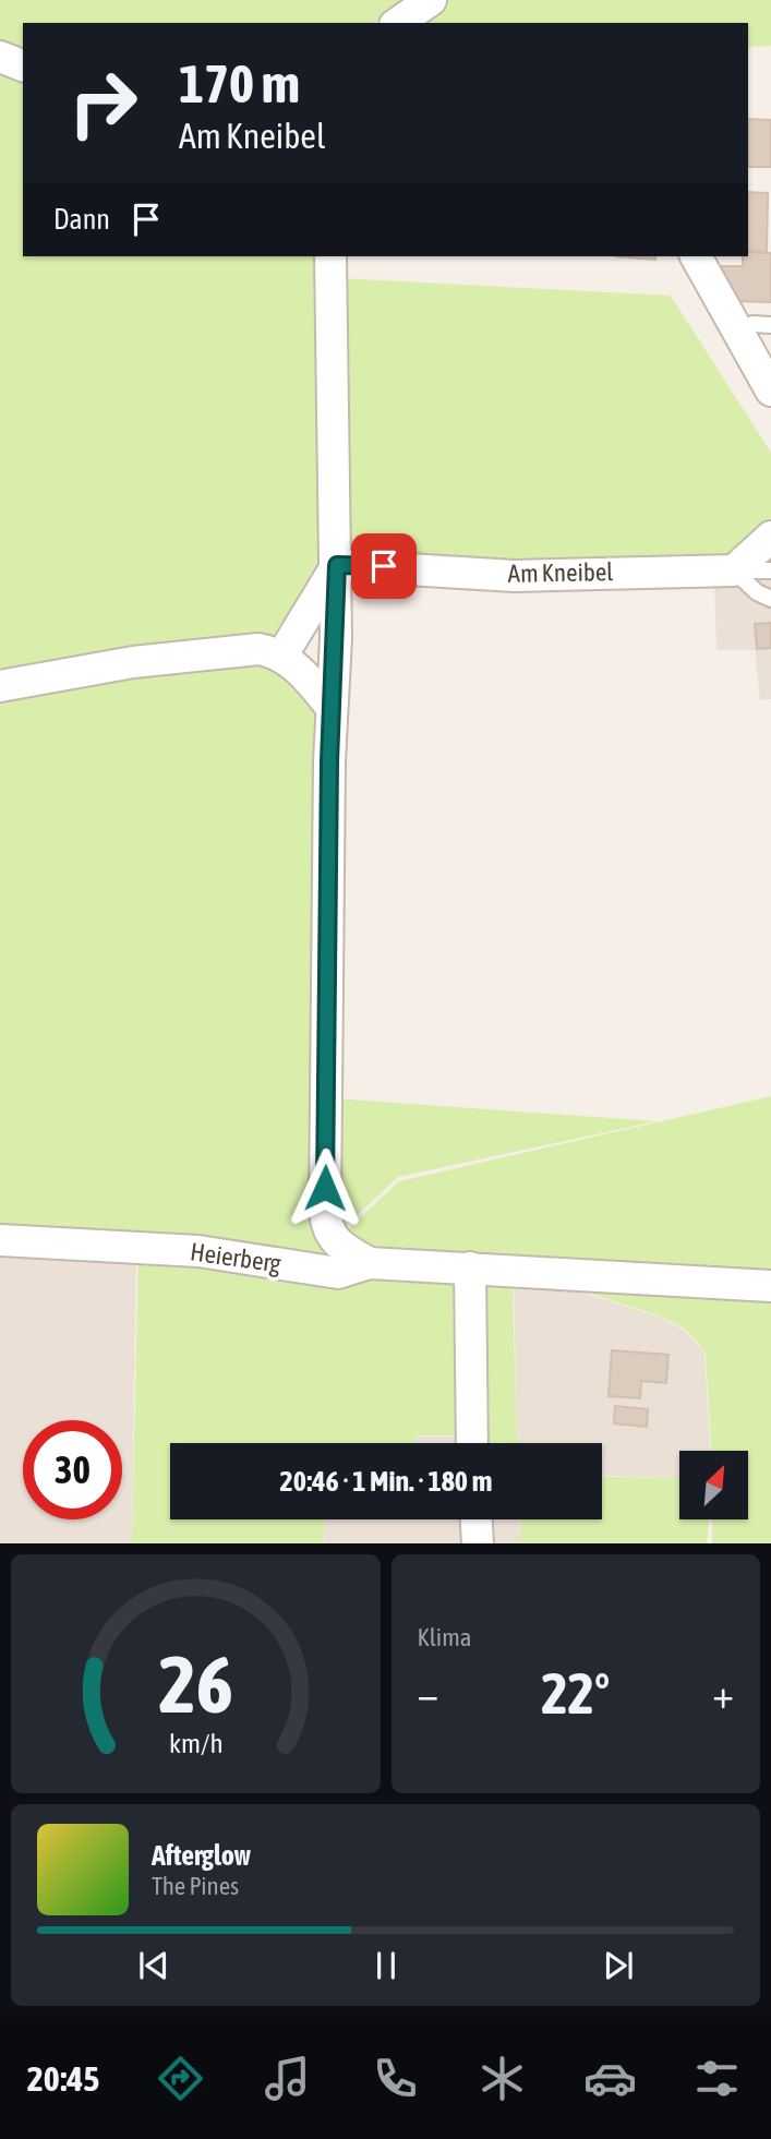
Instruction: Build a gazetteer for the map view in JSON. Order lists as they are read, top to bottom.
{
  "streets": {
    "street": ["Am Kneibel", "Heierberg"]
  },
  "north": "top right",
  "page": {
    "turn": ["170 m", "Am Kneibel"],
    "then": "Dann",
    "limit": "30",
    "trip": "20:46 · 1 Min. · 180 m",
    "tile": "Klima",
    "heat": ["−", "22°", "+"],
    "song": ["Afterglow", "The Pines"],
    "tabs": "20:45",
    "gauge": ["26", "km/h"]
  }
}
